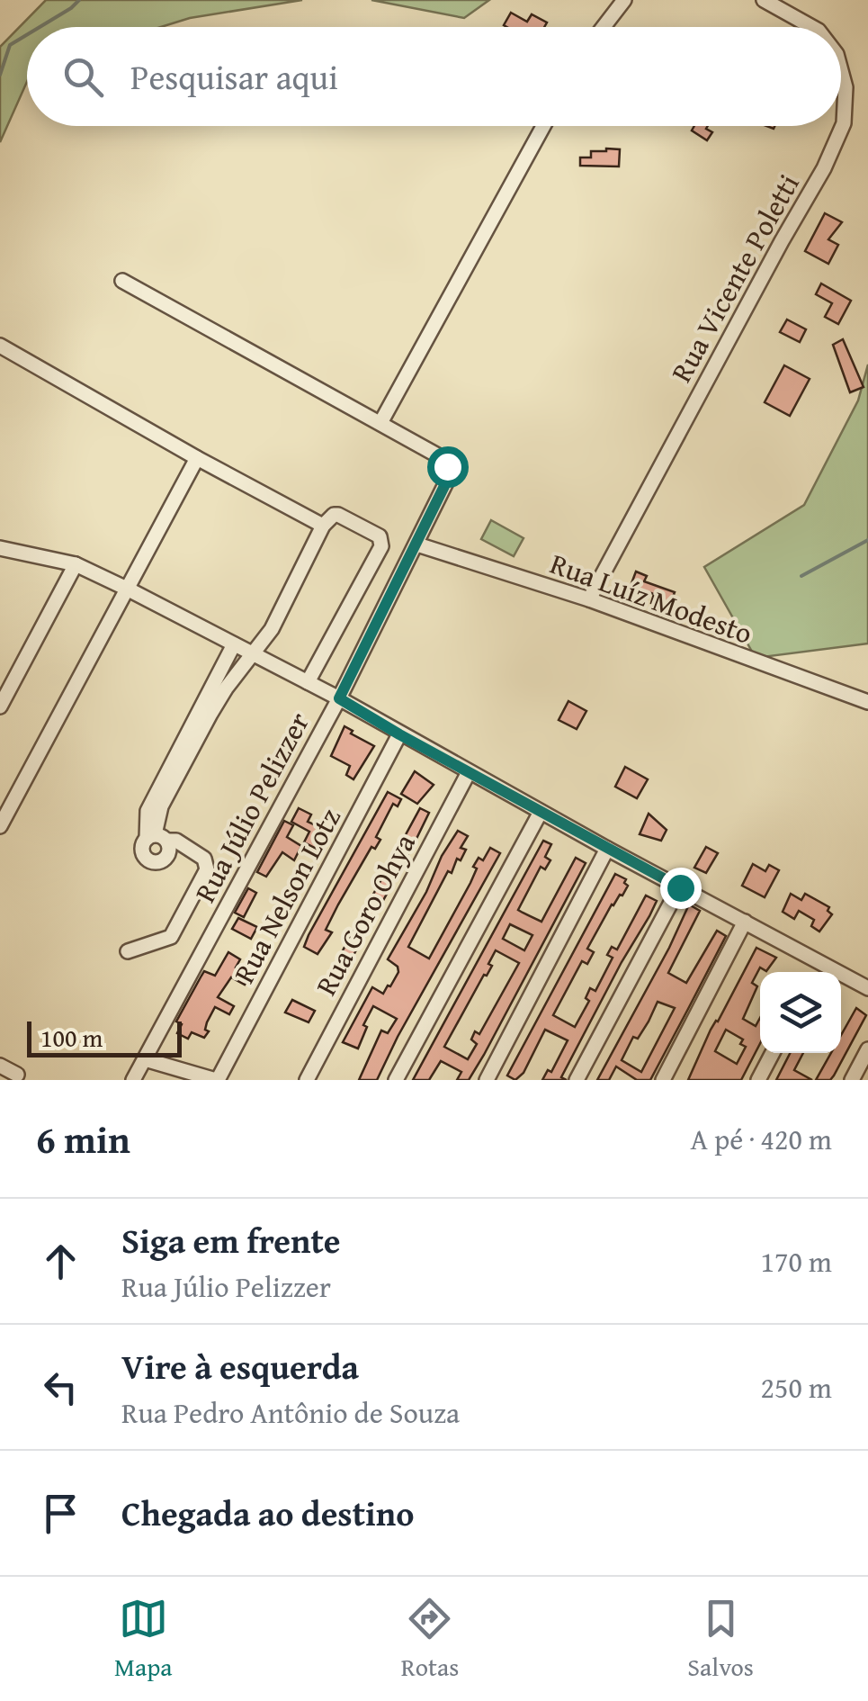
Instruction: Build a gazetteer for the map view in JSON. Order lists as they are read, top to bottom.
{
  "streets": {
    "street": [
      "Rua Vicente Poletti",
      "Rua Luíz Modesto",
      "Rua Júlio Pelizzer",
      "Rua Nelson Lotz",
      "Rua Goro Ohya"
    ]
  },
  "crossings": [
    ["Rua Vicente Poletti", "Rua Luíz Modesto"],
    ["Rua Luíz Modesto", "Rua Júlio Pelizzer"]
  ],
  "scale_bar": "100 m",
  "page": {
    "search": "Pesquisar aqui",
    "scale": "100 m",
    "heading": ["6 min", "A pé · 420 m"],
    "list": [
      ["Siga em frente", "Rua Júlio Pelizzer", "170 m"],
      ["Vire à esquerda", "Rua Pedro Antônio de Souza", "250 m"],
      "Chegada ao destino"
    ],
    "nav": ["Mapa", "Rotas", "Salvos"]
  }
}
